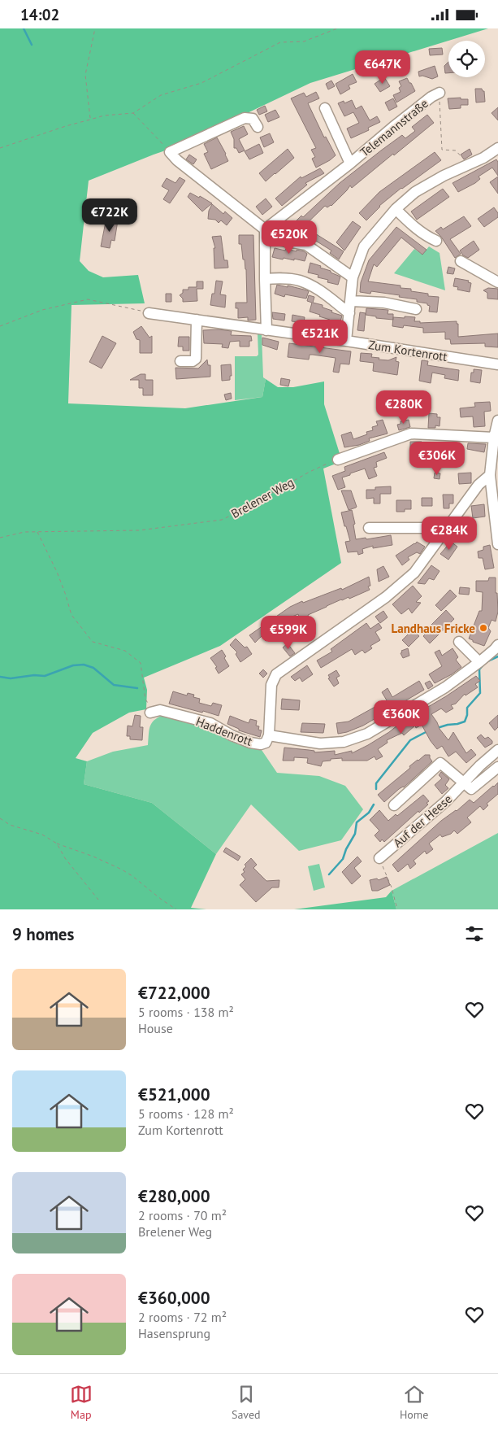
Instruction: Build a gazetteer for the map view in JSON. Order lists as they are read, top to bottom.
{
  "streets": {
    "street": [
      "Telemannstraße",
      "Zum Kortenrott",
      "Haddenrott",
      "Auf der Heese"
    ],
    "path": ["Brelener Weg"]
  },
  "places": ["Landhaus Fricke"],
  "page": {
    "status": "14:02",
    "price": [
      "€647K",
      "€722K",
      "€520K",
      "€521K",
      "€280K",
      "€306K",
      "€284K",
      "€599K",
      "€360K"
    ],
    "heading": "9 homes",
    "list": [
      {
        "name": "€722,000",
        "note": "5 rooms · 138 m² · House"
      },
      {
        "name": "€521,000",
        "note": "5 rooms · 128 m² · Zum Kortenrott"
      },
      {
        "name": "€280,000",
        "note": "2 rooms · 70 m² · Brelener Weg"
      },
      {
        "name": "€360,000",
        "note": "2 rooms · 72 m² · Hasensprung"
      }
    ],
    "tabs": ["Map", "Saved", "Home"]
  }
}
